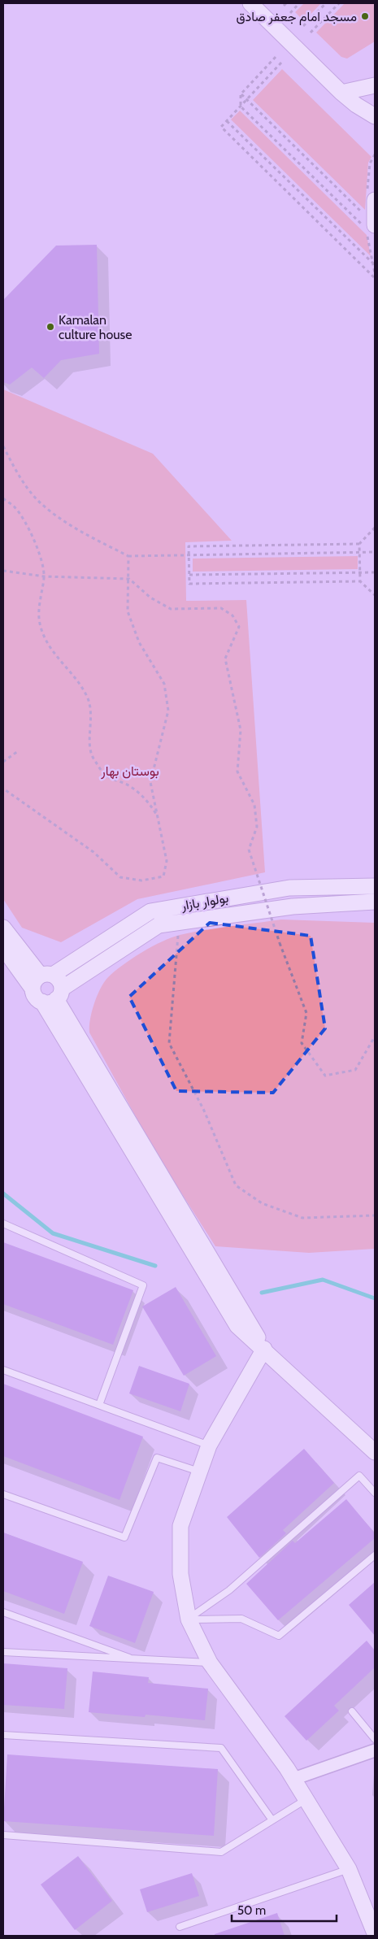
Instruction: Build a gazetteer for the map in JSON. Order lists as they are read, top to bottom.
{
  "streets": {
    "street": ["بولوار بازار"]
  },
  "parks": ["بوستان بهار"],
  "places": ["مسجد امام جعفر صادق", "Kamalan culture house"],
  "scale_bar": "50 m"
}
